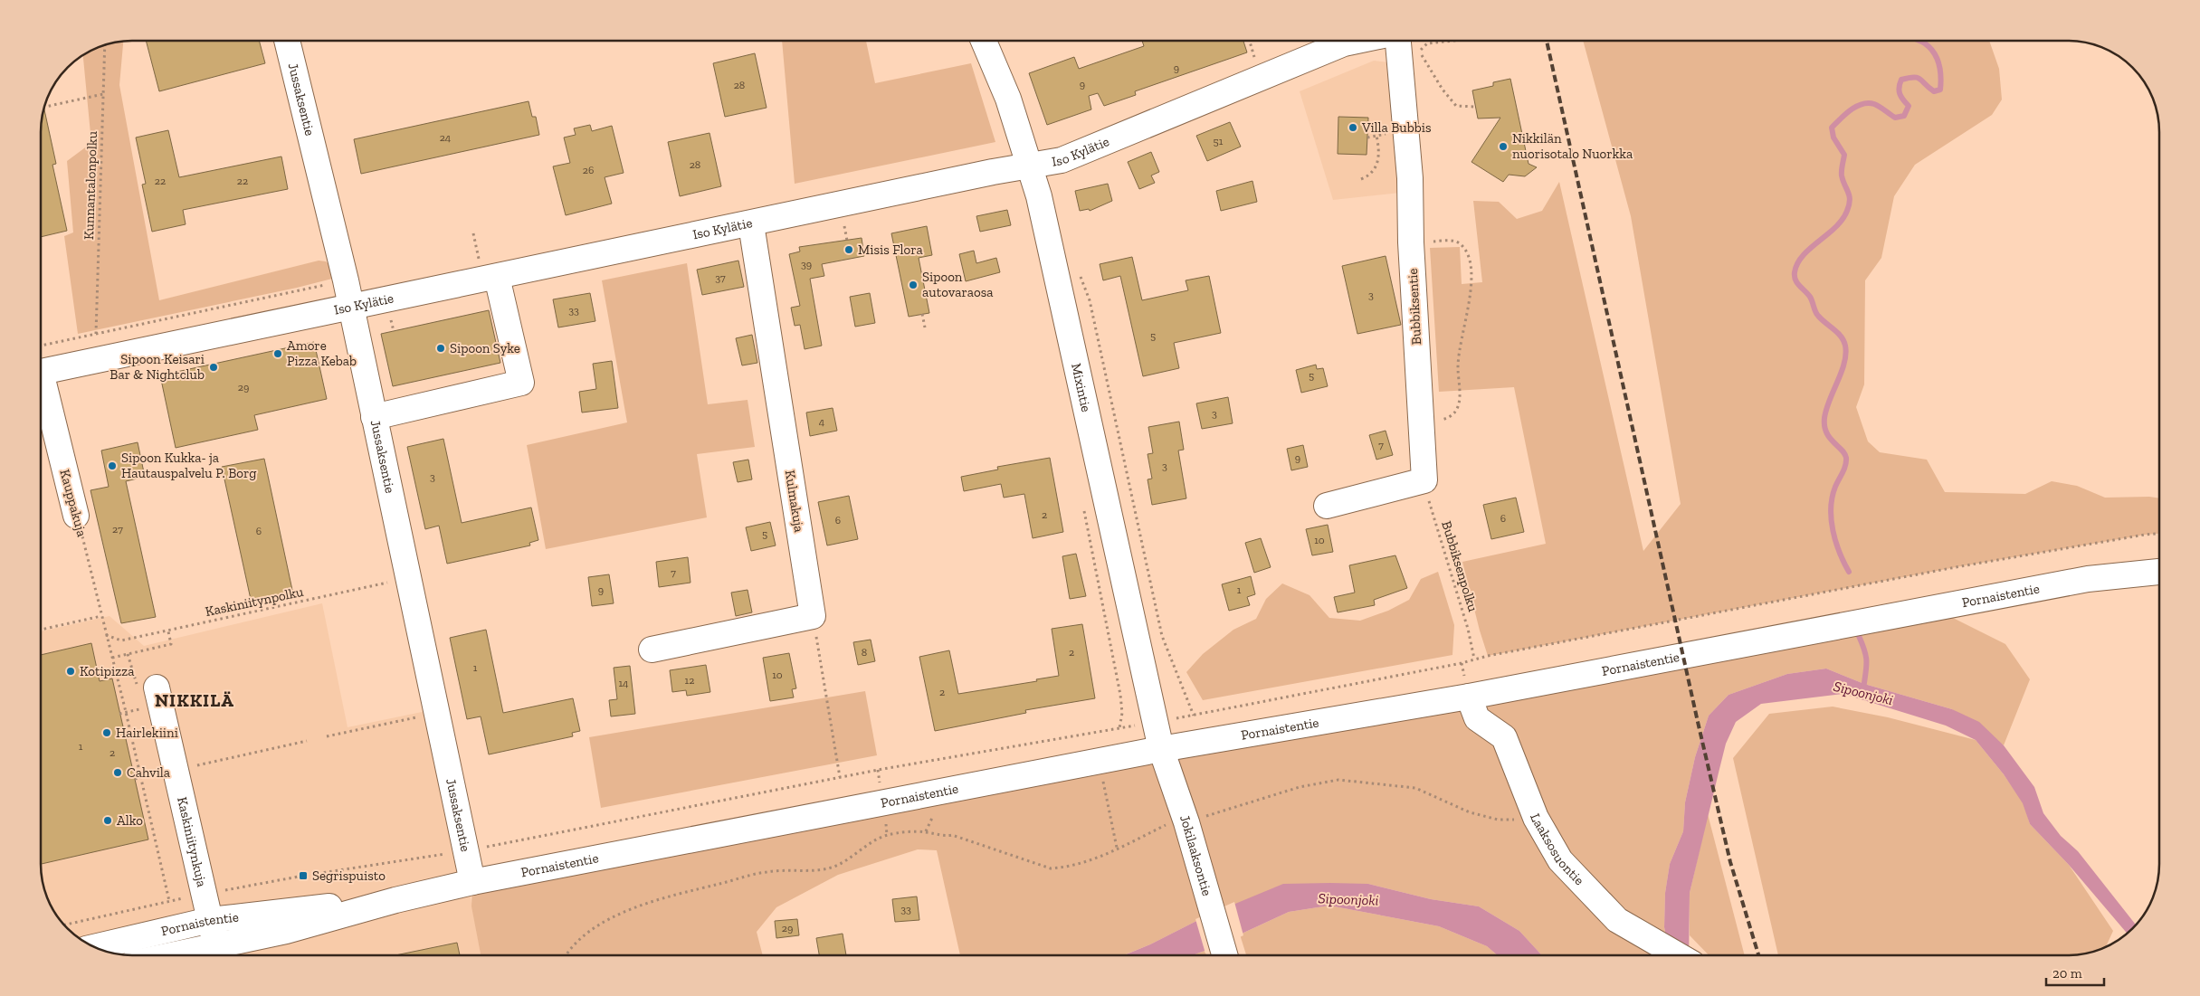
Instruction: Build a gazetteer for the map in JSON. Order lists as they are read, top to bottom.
{
  "streets": {
    "street": [
      "Jussaksentie",
      "Iso Kylätie",
      "Bubbiksentie",
      "Mixintie",
      "Kulmakuja",
      "Kauppakuja",
      "Pornaistentie",
      "Kaskiniitynkuja",
      "Laaksosuontie",
      "Jokilaaksontie"
    ],
    "path": ["Kunnantalonpolku", "Bubbiksenpolku", "Kaskiniitynpolku"]
  },
  "crossings": [
    ["Jussaksentie", "Iso Kylätie"],
    ["Jussaksentie", "Pornaistentie"],
    ["Jussaksentie", "Kaskiniitynpolku"],
    ["Iso Kylätie", "Mixintie"],
    ["Iso Kylätie", "Kulmakuja"],
    ["Bubbiksentie", "Bubbiksenpolku"],
    ["Mixintie", "Pornaistentie"],
    ["Mixintie", "Jokilaaksontie"],
    ["Kauppakuja", "Kaskiniitynpolku"],
    ["Pornaistentie", "Kaskiniitynkuja"],
    ["Pornaistentie", "Laaksosuontie"],
    ["Pornaistentie", "Jokilaaksontie"]
  ],
  "districts": ["NIKKILÄ"],
  "water": ["Sipoonjoki"],
  "places": {
    "other": [
      "Villa Bubbis",
      "Nikkilän nuorisotalo Nuorkka",
      "Misis Flora",
      "Sipoon autovaraosa",
      "Sipoon Syke",
      "Amore Pizza Kebab",
      "Sipoon Keisari Bar & Nightclub",
      "Sipoon Kukka- ja Hautauspalvelu P. Borg",
      "Kotipizza",
      "Hairlekiini",
      "Cahvila",
      "Alko"
    ],
    "transit": ["Segrispuisto"]
  },
  "house_numbers": [
    "9",
    "9",
    "28",
    "24",
    "51",
    "28",
    "26",
    "22",
    "22",
    "39",
    "37",
    "3",
    "33",
    "5",
    "5",
    "29",
    "3",
    "4",
    "7",
    "9",
    "3",
    "3",
    "2",
    "6",
    "6",
    "27",
    "6",
    "5",
    "10",
    "7",
    "9",
    "1",
    "8",
    "2",
    "1",
    "10",
    "12",
    "14",
    "2",
    "1",
    "2",
    "33",
    "29"
  ],
  "scale_bar": "20 m"
}
